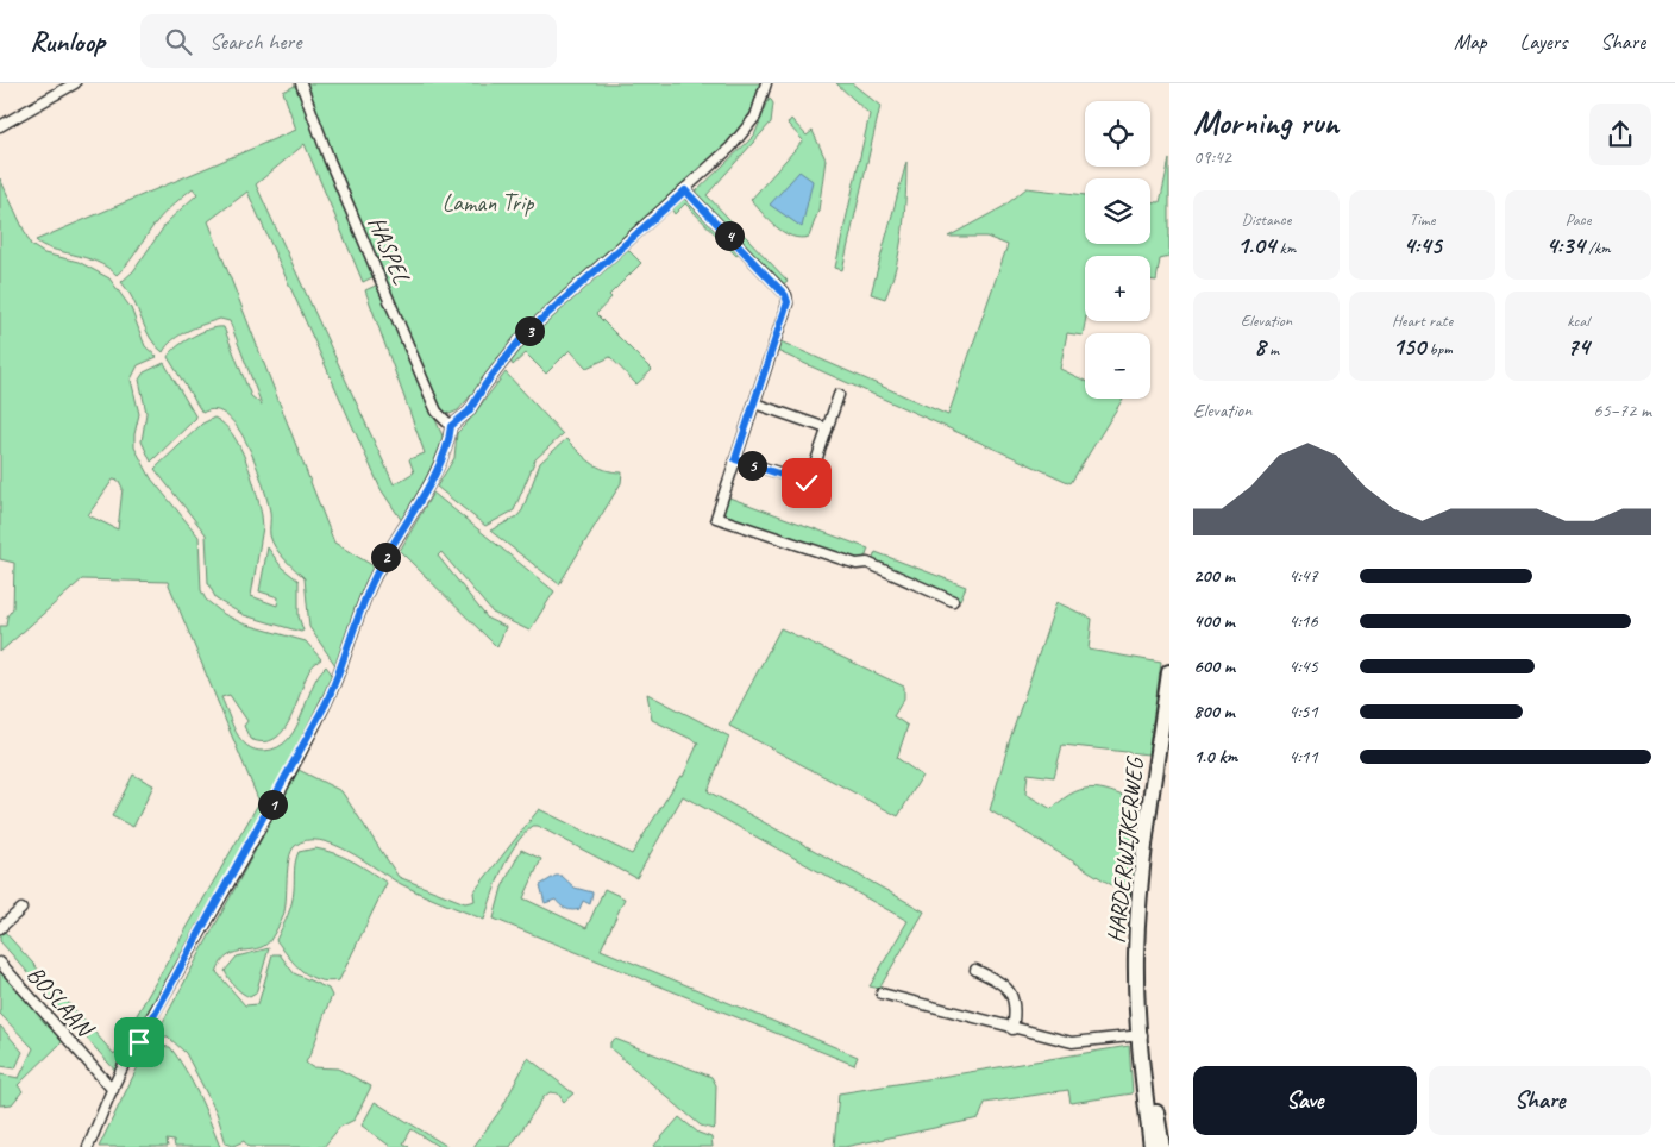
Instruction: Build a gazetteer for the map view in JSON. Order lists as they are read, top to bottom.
{
  "streets": {
    "main road": ["HARDERWIJKERWEG"],
    "street": ["HASPEL", "BOSLAAN"]
  },
  "parks": ["Laman Trip"],
  "page": {
    "header": "Runloop",
    "search": "Search here",
    "nav": ["Map", "Layers", "Share"],
    "heading": ["Morning run", "09:42"],
    "map_buttons": ["+", "−"],
    "stats": [
      ["Distance", "1.04 km"],
      ["Time", "4:45"],
      ["Pace", "4:34 /km"],
      ["Elevation", "8 m"],
      ["Heart rate", "150 bpm"],
      ["kcal", "74"]
    ],
    "pins": [
      "4",
      "3",
      "5",
      "2",
      "1"
    ],
    "chart": ["Elevation", "65–72 m"],
    "list": [
      {
        "name": "200 m",
        "note": "4:47"
      },
      {
        "name": "400 m",
        "note": "4:16"
      },
      {
        "name": "600 m",
        "note": "4:45"
      },
      {
        "name": "800 m",
        "note": "4:51"
      },
      {
        "name": "1.0 km",
        "note": "4:11"
      }
    ],
    "buttons": ["Save", "Share"]
  }
}
